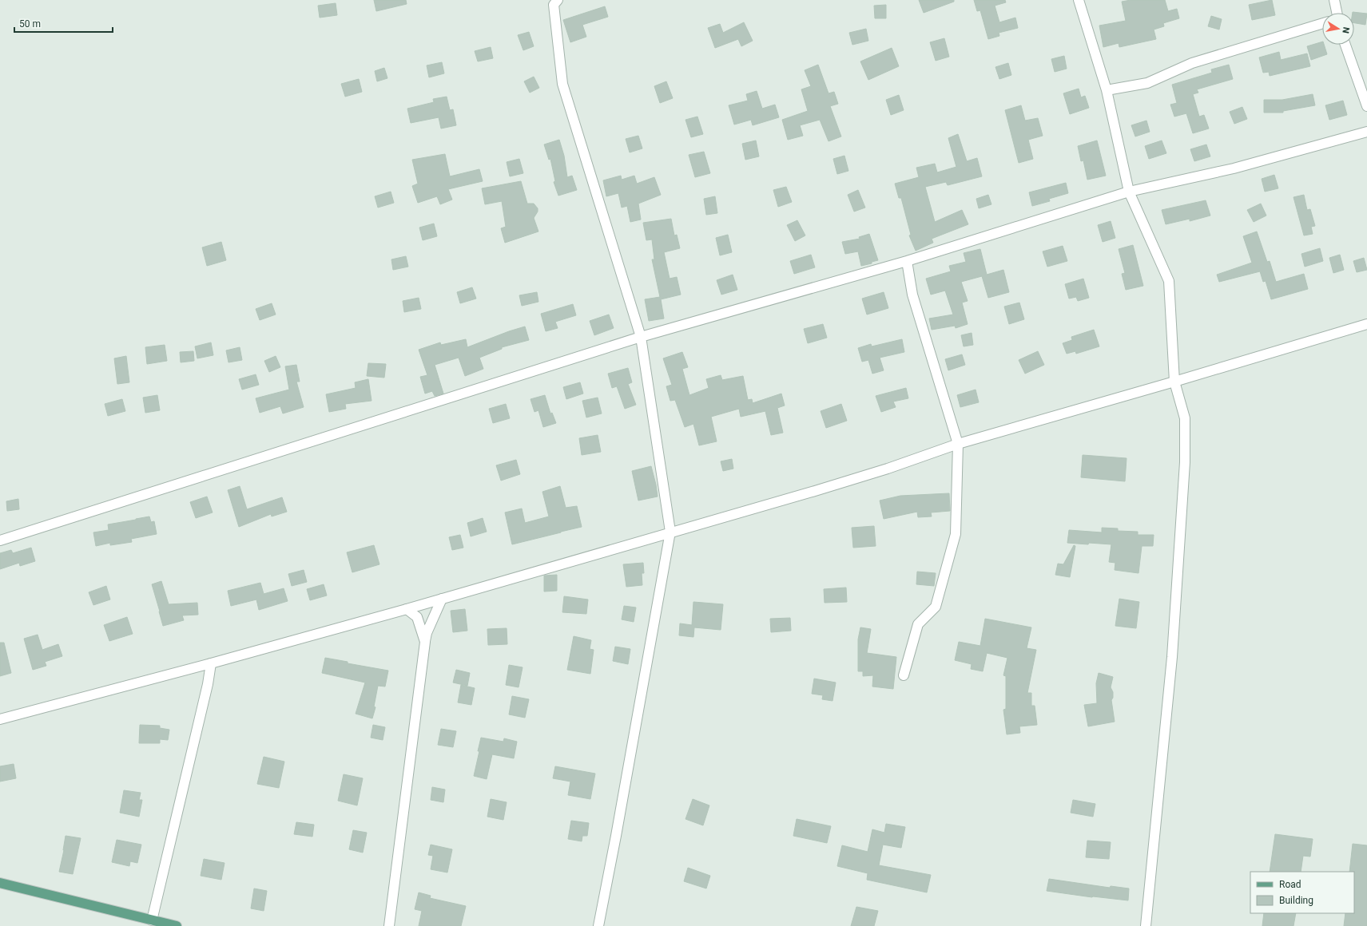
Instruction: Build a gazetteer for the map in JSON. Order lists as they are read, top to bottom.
{
  "legend": ["Road", "Building"],
  "scale_bar": "50 m",
  "north": "right"
}
